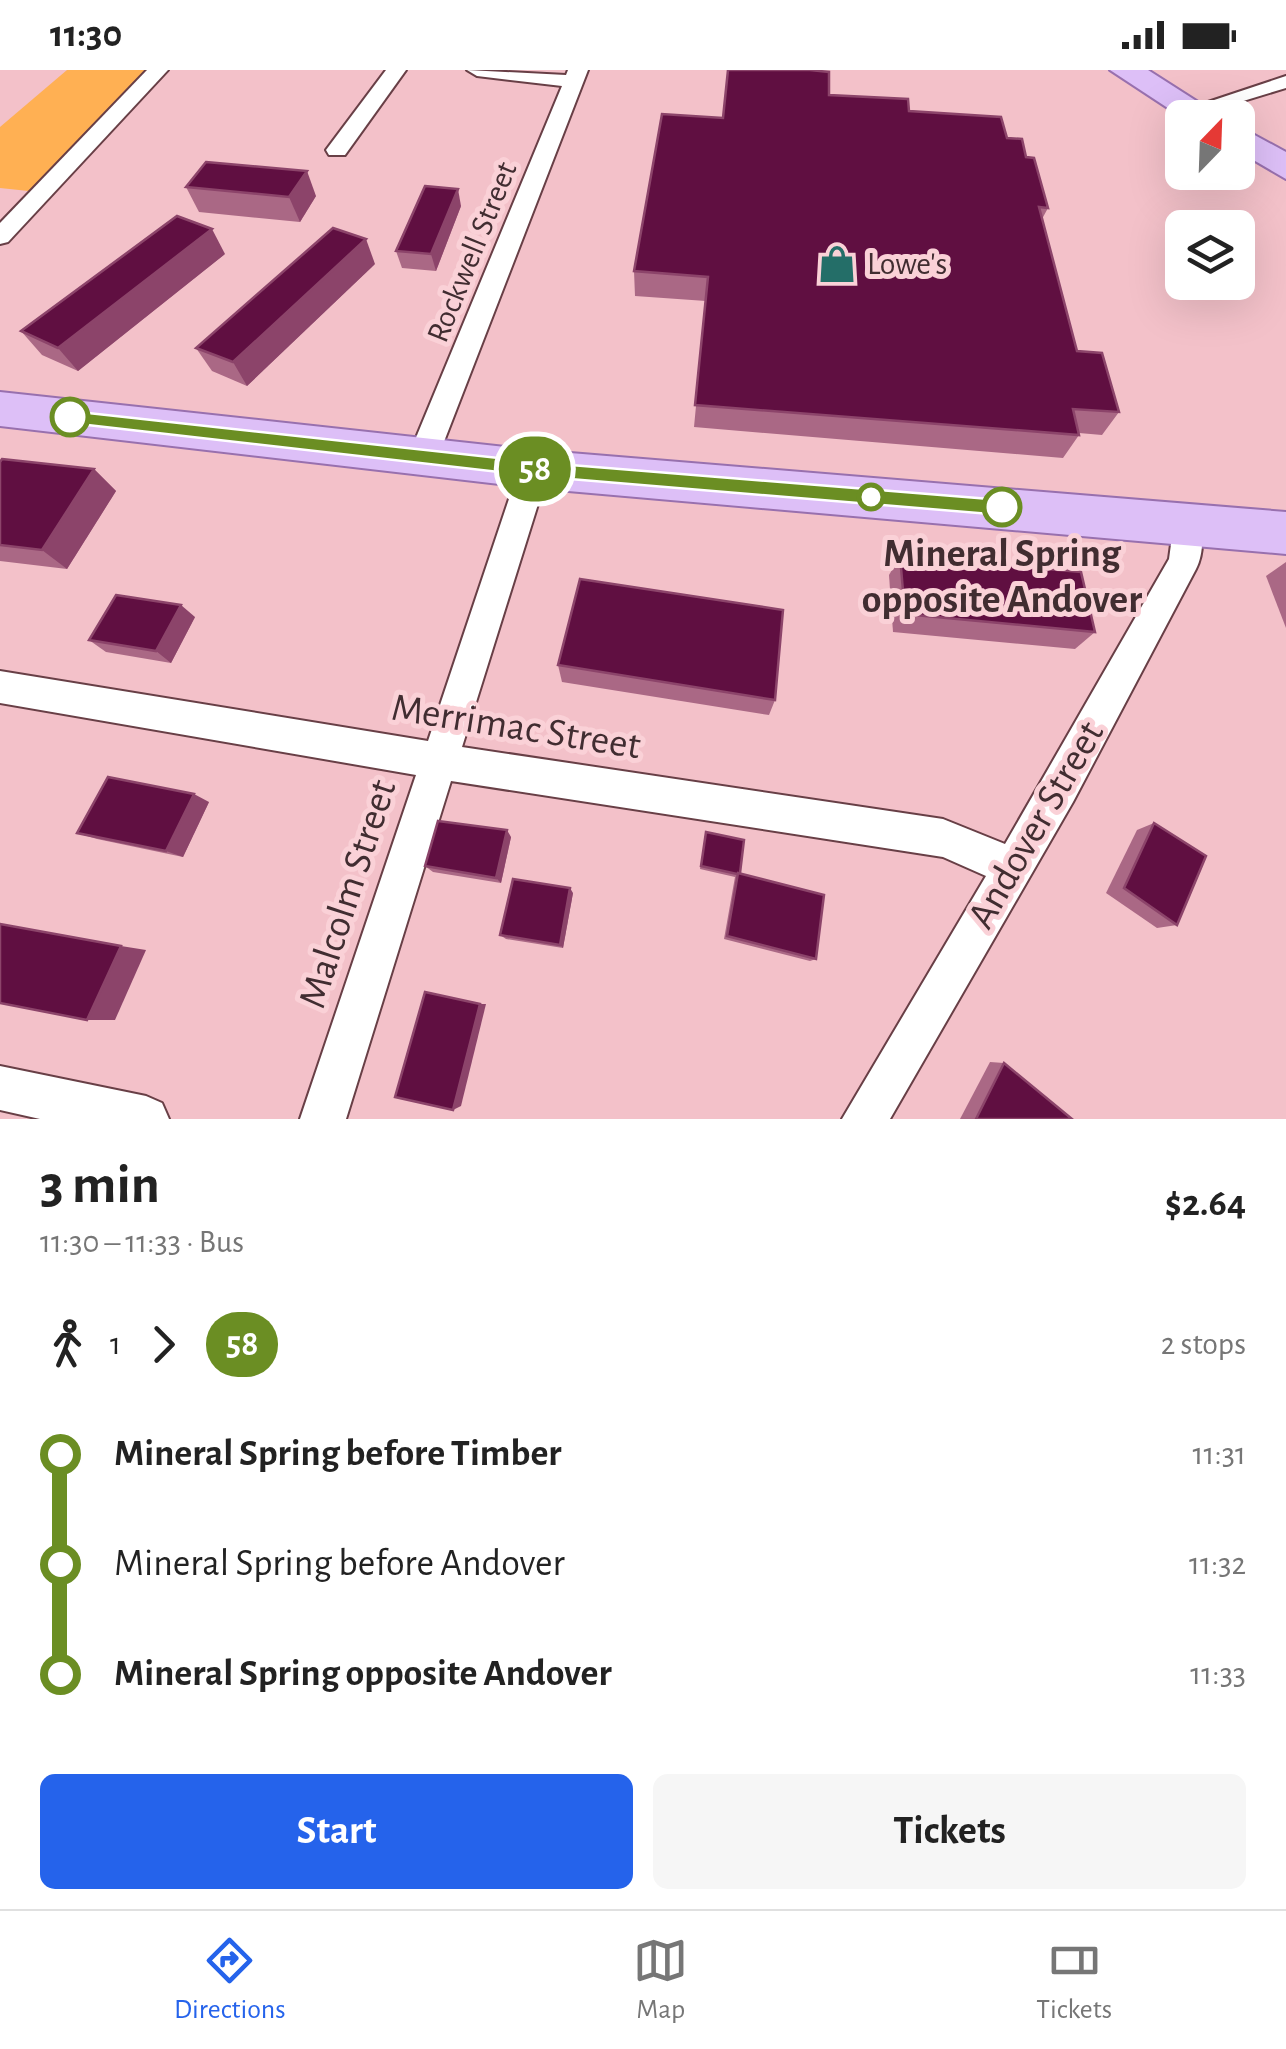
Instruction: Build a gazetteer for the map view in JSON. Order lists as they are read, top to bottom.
{
  "streets": {
    "street": [
      "Rockwell Street",
      "Merrimac Street",
      "Andover Street",
      "Malcolm Street"
    ]
  },
  "crossings": [
    ["Merrimac Street", "Andover Street"],
    ["Merrimac Street", "Malcolm Street"]
  ],
  "places": {
    "shop": ["Lowe's"],
    "other": ["Mineral Spring opposite Andover"]
  },
  "lines": ["bus line 58"],
  "north": "top right",
  "page": {
    "status": "11:30",
    "on_map": "58",
    "heading": ["3 min", "11:30 – 11:33 · Bus", "$2.64"],
    "legs": ["1", "58", "2 stops"],
    "list": [
      {
        "name": "Mineral Spring before Timber",
        "value": "11:31"
      },
      {
        "name": "Mineral Spring before Andover",
        "value": "11:32"
      },
      {
        "name": "Mineral Spring opposite Andover",
        "value": "11:33"
      }
    ],
    "buttons": ["Start", "Tickets"],
    "tabs": ["Directions", "Map", "Tickets"]
  }
}
